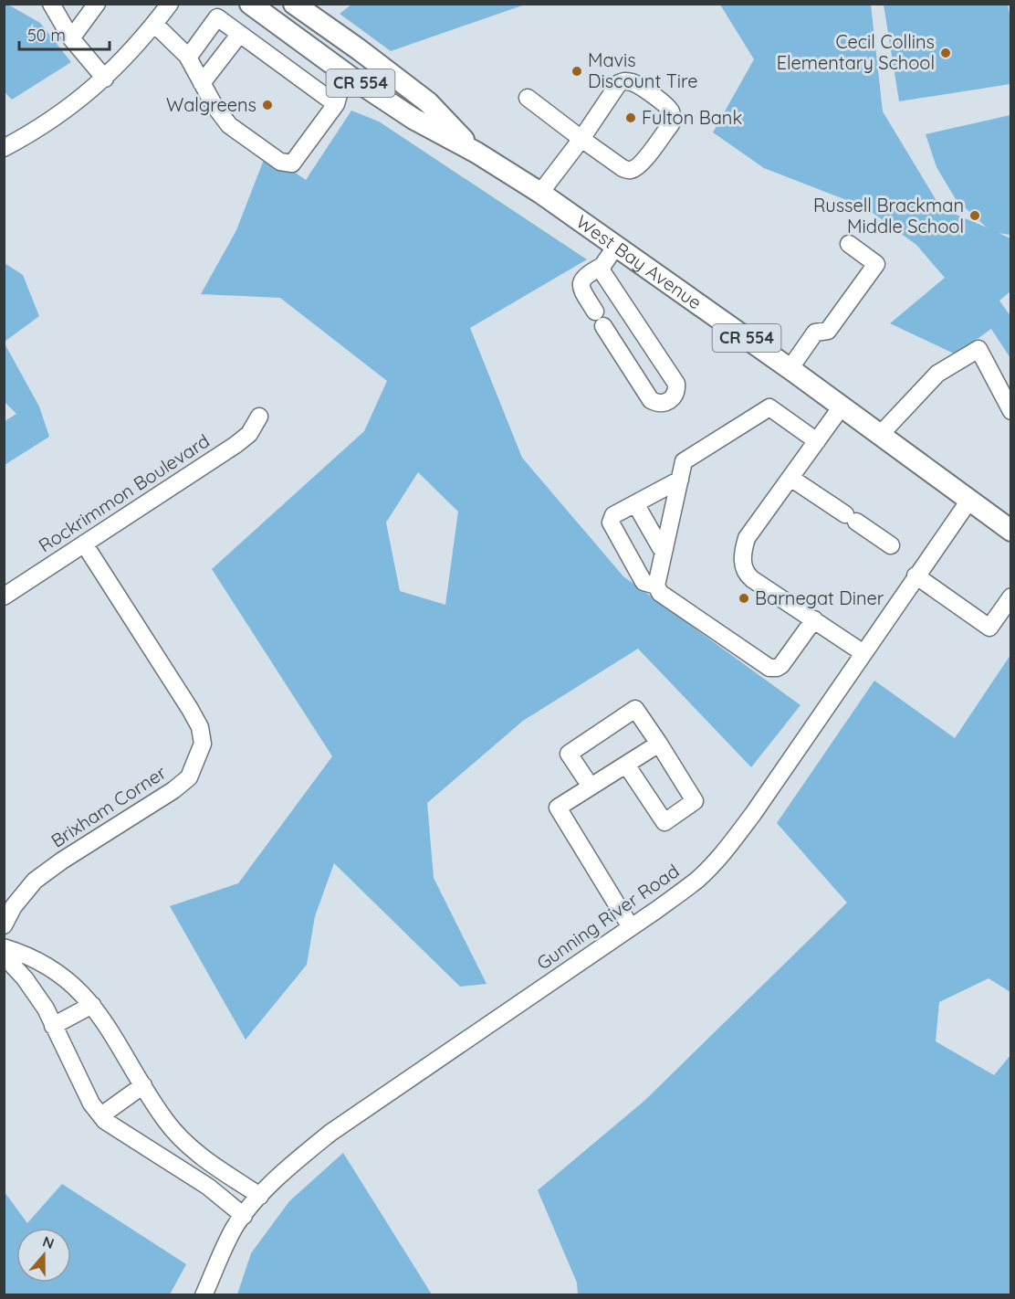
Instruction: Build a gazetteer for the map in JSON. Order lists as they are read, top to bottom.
{
  "streets": {
    "main road": ["CR 554", "West Bay Avenue"],
    "street": ["Rockrimmon Boulevard", "Brixham Corner", "Gunning River Road"]
  },
  "crossings": [
    ["West Bay Avenue", "Gunning River Road"],
    ["Rockrimmon Boulevard", "Brixham Corner"]
  ],
  "places": [
    "Cecil Collins Elementary School",
    "Mavis Discount Tire",
    "Walgreens",
    "Fulton Bank",
    "Russell Brackman Middle School",
    "Barnegat Diner"
  ],
  "scale_bar": "50 m",
  "north": "top"
}
